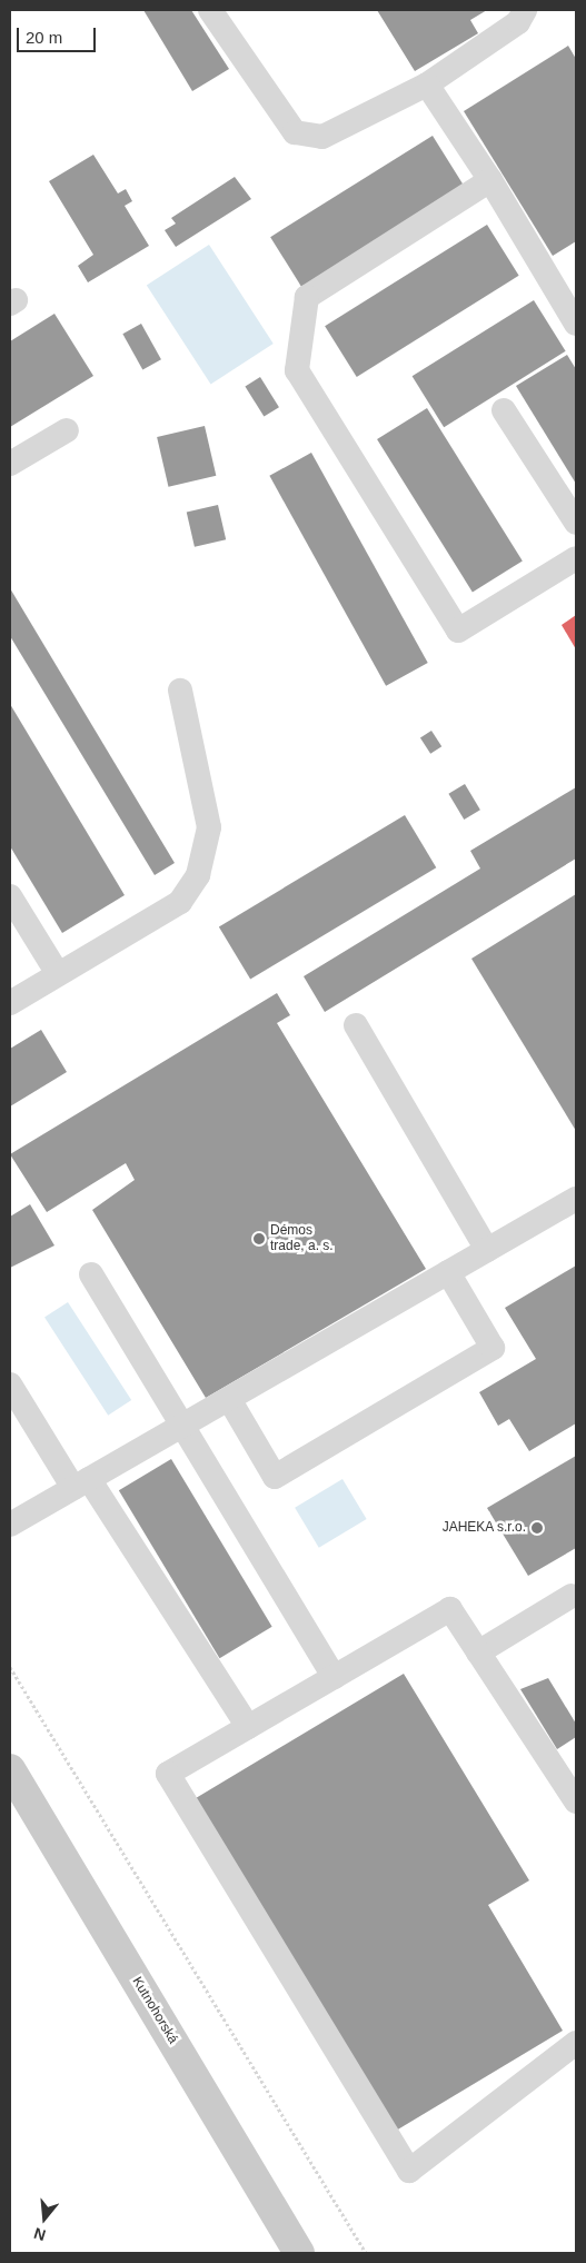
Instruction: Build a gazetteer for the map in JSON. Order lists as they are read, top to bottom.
{
  "streets": {
    "main road": ["Kutnohorská"]
  },
  "places": ["Démos trade, a. s.", "JAHEKA s.r.o."],
  "scale_bar": "20 m",
  "north": "bottom"
}
